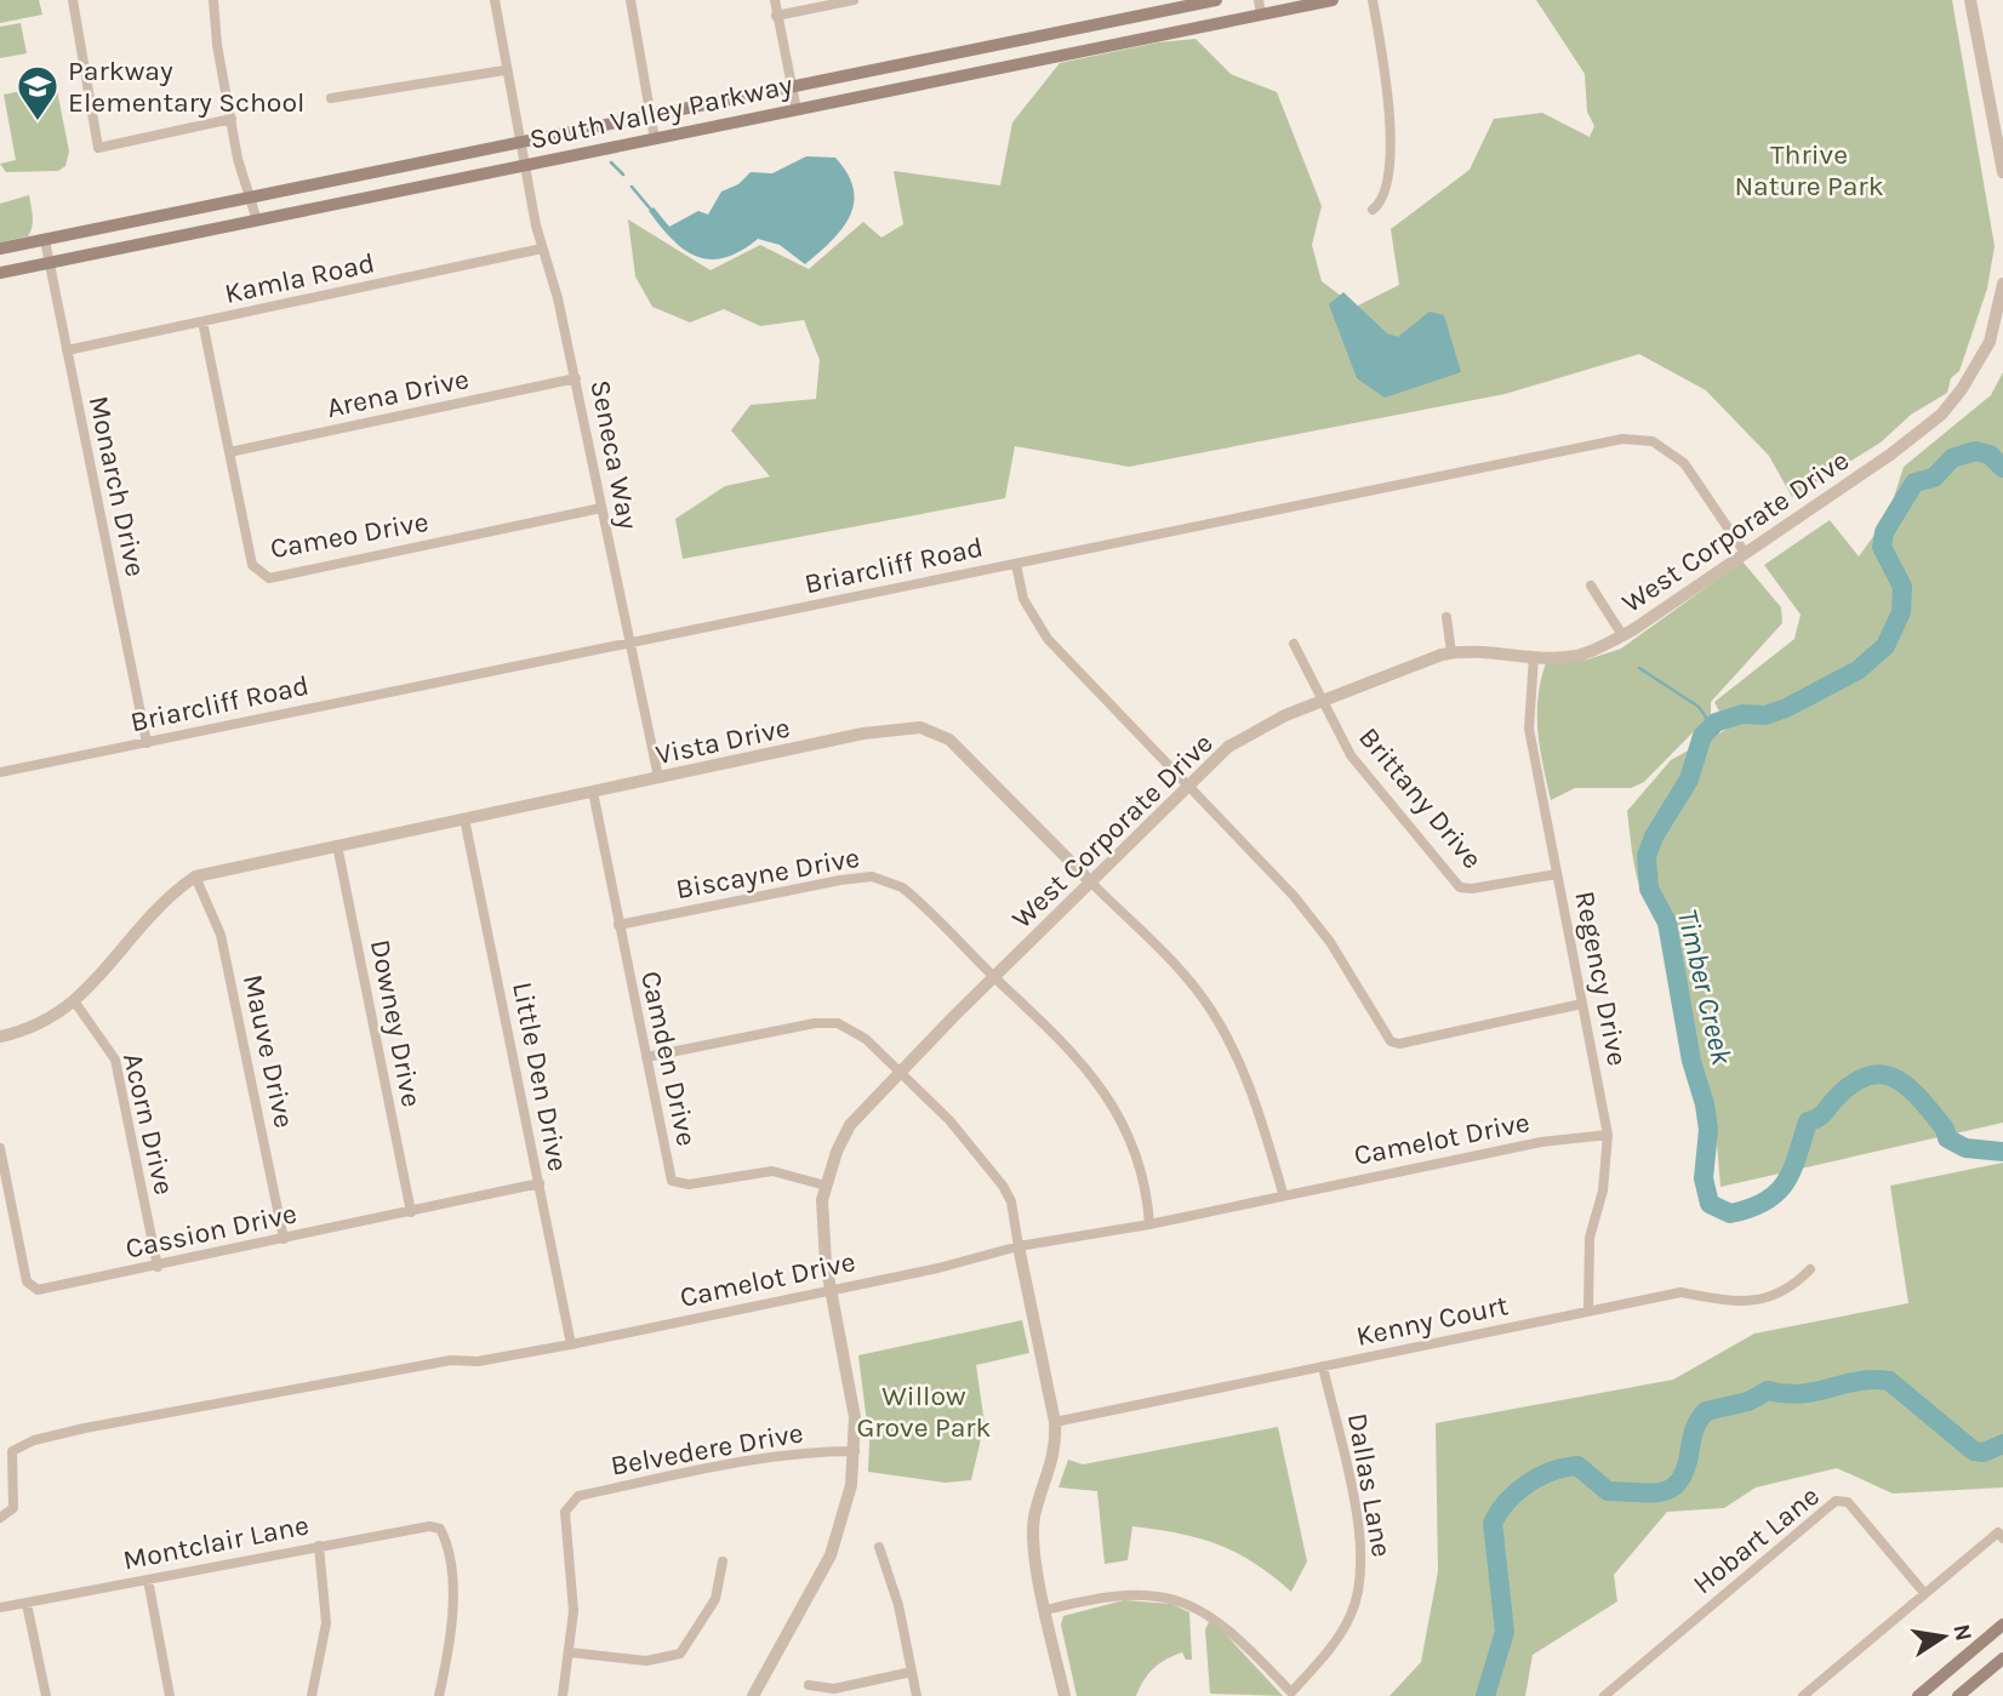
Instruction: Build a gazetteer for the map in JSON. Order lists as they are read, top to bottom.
{
  "streets": {
    "main road": ["South Valley Parkway"],
    "street": [
      "Kamla Road",
      "Arena Drive",
      "Seneca Way",
      "Monarch Drive",
      "West Corporate Drive",
      "Cameo Drive",
      "Briarcliff Road",
      "Vista Drive",
      "Brittany Drive",
      "Biscayne Drive",
      "Regency Drive",
      "Downey Drive",
      "Mauve Drive",
      "Camden Drive",
      "Little Den Drive",
      "Acorn Drive",
      "Camelot Drive",
      "Cassion Drive",
      "Kenny Court",
      "Belvedere Drive",
      "Dallas Lane",
      "Hobart Lane",
      "Montclair Lane"
    ]
  },
  "crossings": [
    ["South Valley Parkway", "Seneca Way"],
    ["South Valley Parkway", "Monarch Drive"],
    ["Kamla Road", "Seneca Way"],
    ["Kamla Road", "Monarch Drive"],
    ["Kamla Road", "Cameo Drive"],
    ["Arena Drive", "Seneca Way"],
    ["Arena Drive", "Cameo Drive"],
    ["Seneca Way", "Cameo Drive"],
    ["Seneca Way", "Briarcliff Road"],
    ["Seneca Way", "Vista Drive"],
    ["Monarch Drive", "Briarcliff Road"],
    ["West Corporate Drive", "Briarcliff Road"],
    ["West Corporate Drive", "Vista Drive"],
    ["West Corporate Drive", "Brittany Drive"],
    ["West Corporate Drive", "Biscayne Drive"],
    ["West Corporate Drive", "Regency Drive"],
    ["West Corporate Drive", "Camden Drive"],
    ["West Corporate Drive", "Camelot Drive"],
    ["West Corporate Drive", "Belvedere Drive"],
    ["Vista Drive", "Downey Drive"],
    ["Vista Drive", "Mauve Drive"],
    ["Vista Drive", "Camden Drive"],
    ["Vista Drive", "Little Den Drive"],
    ["Vista Drive", "Acorn Drive"],
    ["Vista Drive", "Camelot Drive"],
    ["Brittany Drive", "Regency Drive"],
    ["Biscayne Drive", "Camden Drive"],
    ["Biscayne Drive", "Camelot Drive"],
    ["Regency Drive", "Camelot Drive"],
    ["Regency Drive", "Kenny Court"],
    ["Downey Drive", "Cassion Drive"],
    ["Mauve Drive", "Cassion Drive"],
    ["Little Den Drive", "Camelot Drive"],
    ["Little Den Drive", "Cassion Drive"],
    ["Acorn Drive", "Cassion Drive"],
    ["Kenny Court", "Dallas Lane"]
  ],
  "water": ["Timber Creek"],
  "parks": ["Thrive Nature Park", "Willow Grove Park"],
  "places": {
    "school or university": ["Parkway Elementary School"]
  },
  "north": "right"
}
